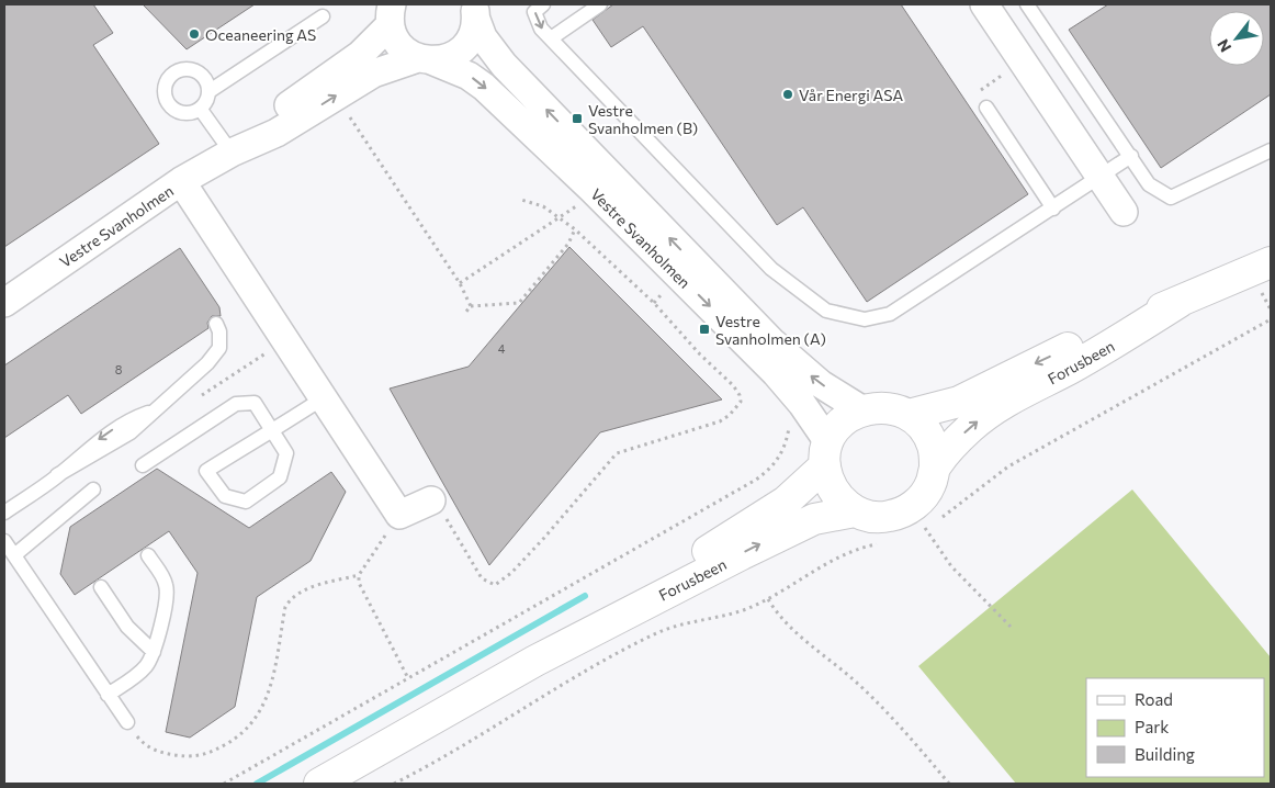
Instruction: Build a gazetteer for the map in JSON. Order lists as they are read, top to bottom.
{
  "streets": {
    "main road": ["Forusbeen"],
    "street": ["Vestre Svanholmen"]
  },
  "crossings": [
    ["Vestre Svanholmen", "Forusbeen"]
  ],
  "places": {
    "other": ["Oceaneering AS", "Vår Energi ASA"],
    "transit": ["Vestre Svanholmen (B)", "Vestre Svanholmen (A)"]
  },
  "house_numbers": ["4", "8"],
  "legend": ["Road", "Park", "Building"],
  "north": "bottom left"
}
